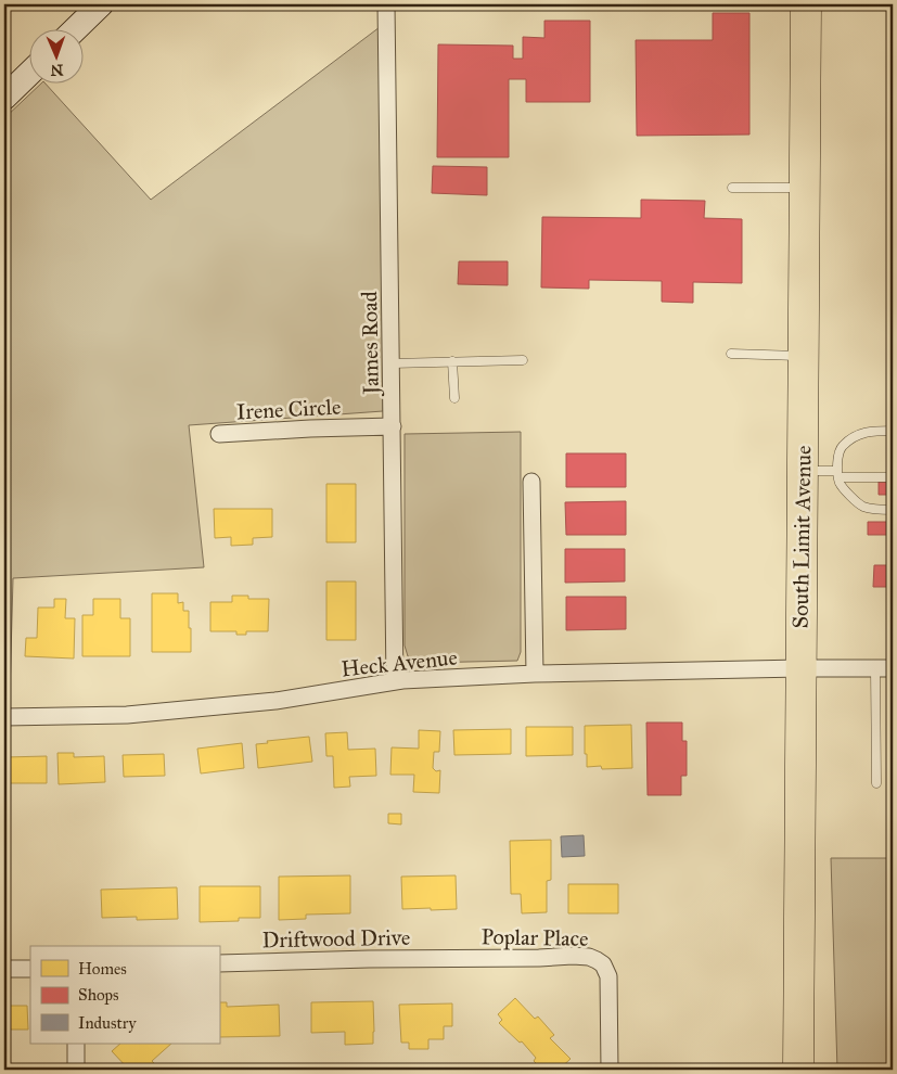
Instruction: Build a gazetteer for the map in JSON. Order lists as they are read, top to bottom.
{
  "streets": {
    "highway": ["South Limit Avenue"],
    "street": [
      "James Road",
      "Irene Circle",
      "Heck Avenue",
      "Poplar Place",
      "Driftwood Drive"
    ]
  },
  "crossings": [
    ["James Road", "Irene Circle"],
    ["James Road", "Heck Avenue"],
    ["South Limit Avenue", "Heck Avenue"],
    ["Poplar Place", "Driftwood Drive"]
  ],
  "legend": ["Homes", "Shops", "Industry"],
  "north": "bottom"
}
